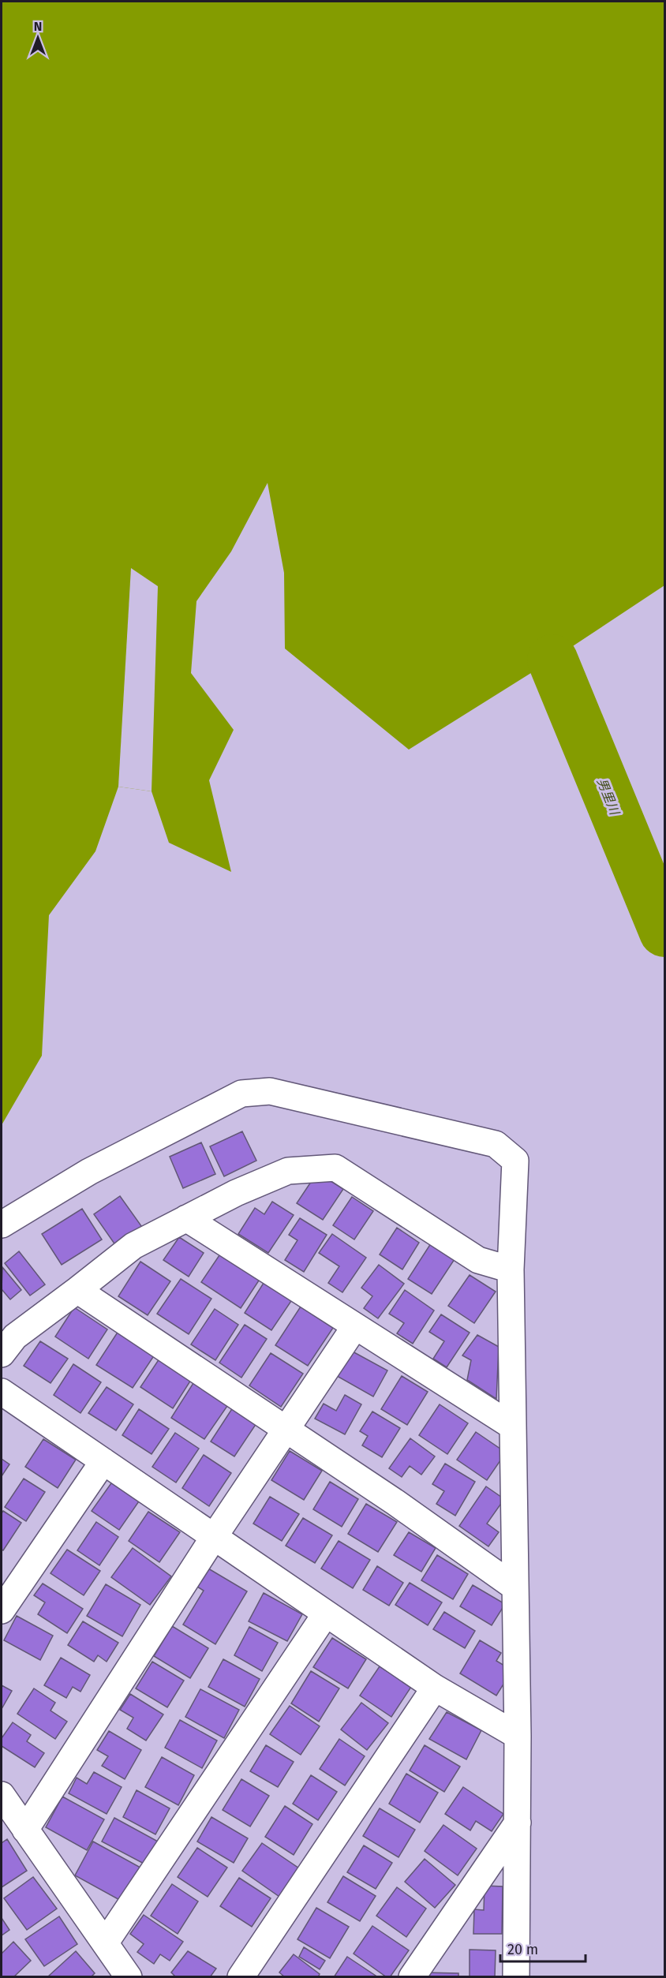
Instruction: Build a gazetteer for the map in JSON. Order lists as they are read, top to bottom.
{
  "water": ["男里川"],
  "scale_bar": "20 m",
  "north": "top"
}
